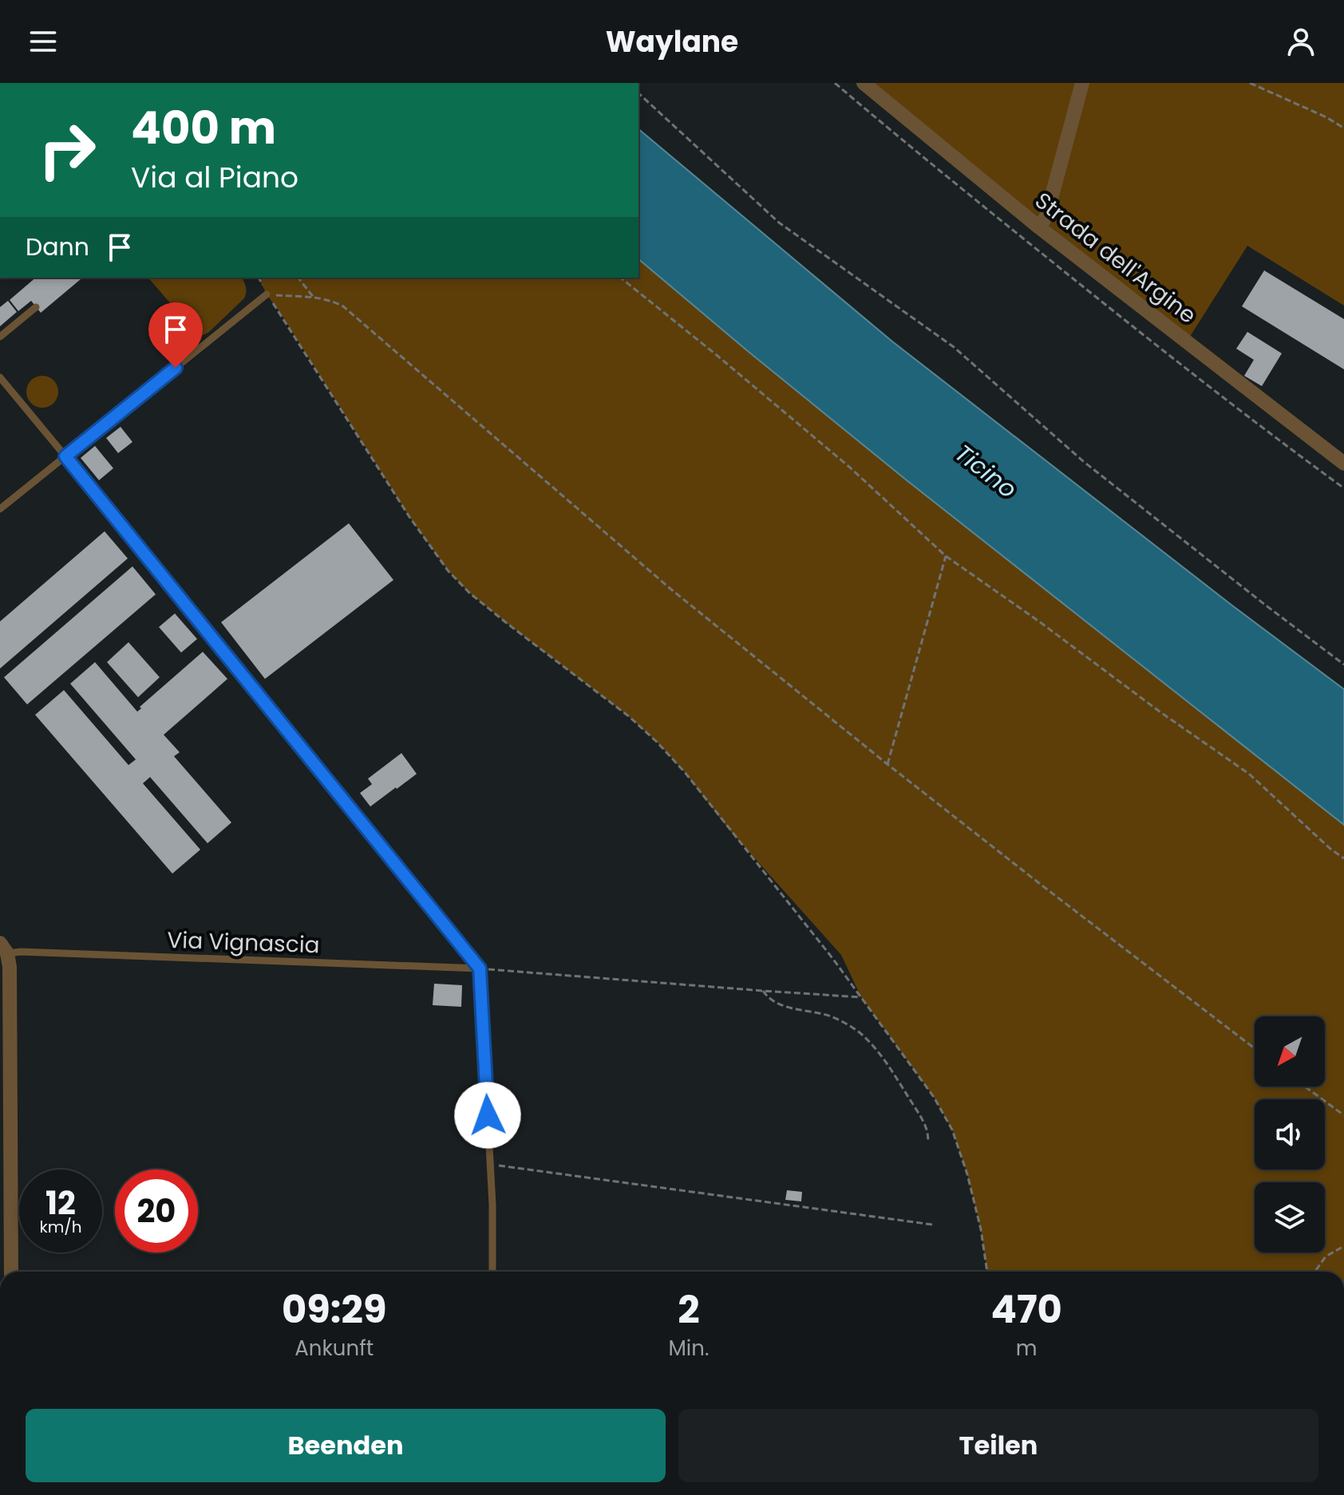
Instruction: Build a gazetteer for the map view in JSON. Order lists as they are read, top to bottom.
{
  "streets": {
    "street": ["Strada dell'Argine"],
    "lane": ["Via Vignascia"]
  },
  "water": ["Ticino"],
  "north": "bottom left",
  "page": {
    "header": "Waylane",
    "turn": ["400 m", "Via al Piano"],
    "then": "Dann",
    "speed": "12 km/h",
    "limit": "20",
    "eta": [
      "09:29",
      "Ankunft",
      "2",
      "Min.",
      "470",
      "m"
    ],
    "buttons": ["Beenden", "Teilen"]
  }
}
